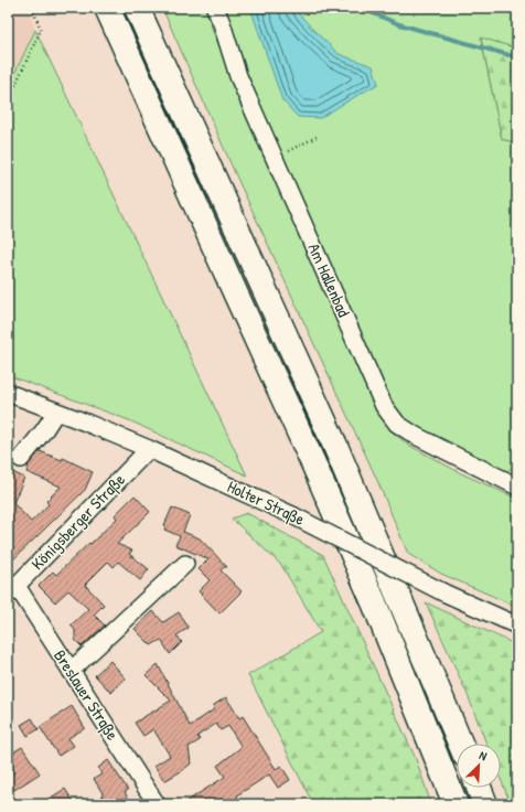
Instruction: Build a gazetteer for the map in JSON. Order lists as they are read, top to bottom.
{
  "streets": {
    "street": [
      "Am Hallenbad",
      "Holter Straße",
      "Königsberger Straße",
      "Breslauer Straße"
    ]
  },
  "crossings": [
    ["Holter Straße", "Königsberger Straße"],
    ["Königsberger Straße", "Breslauer Straße"]
  ],
  "north": "top right"
}
